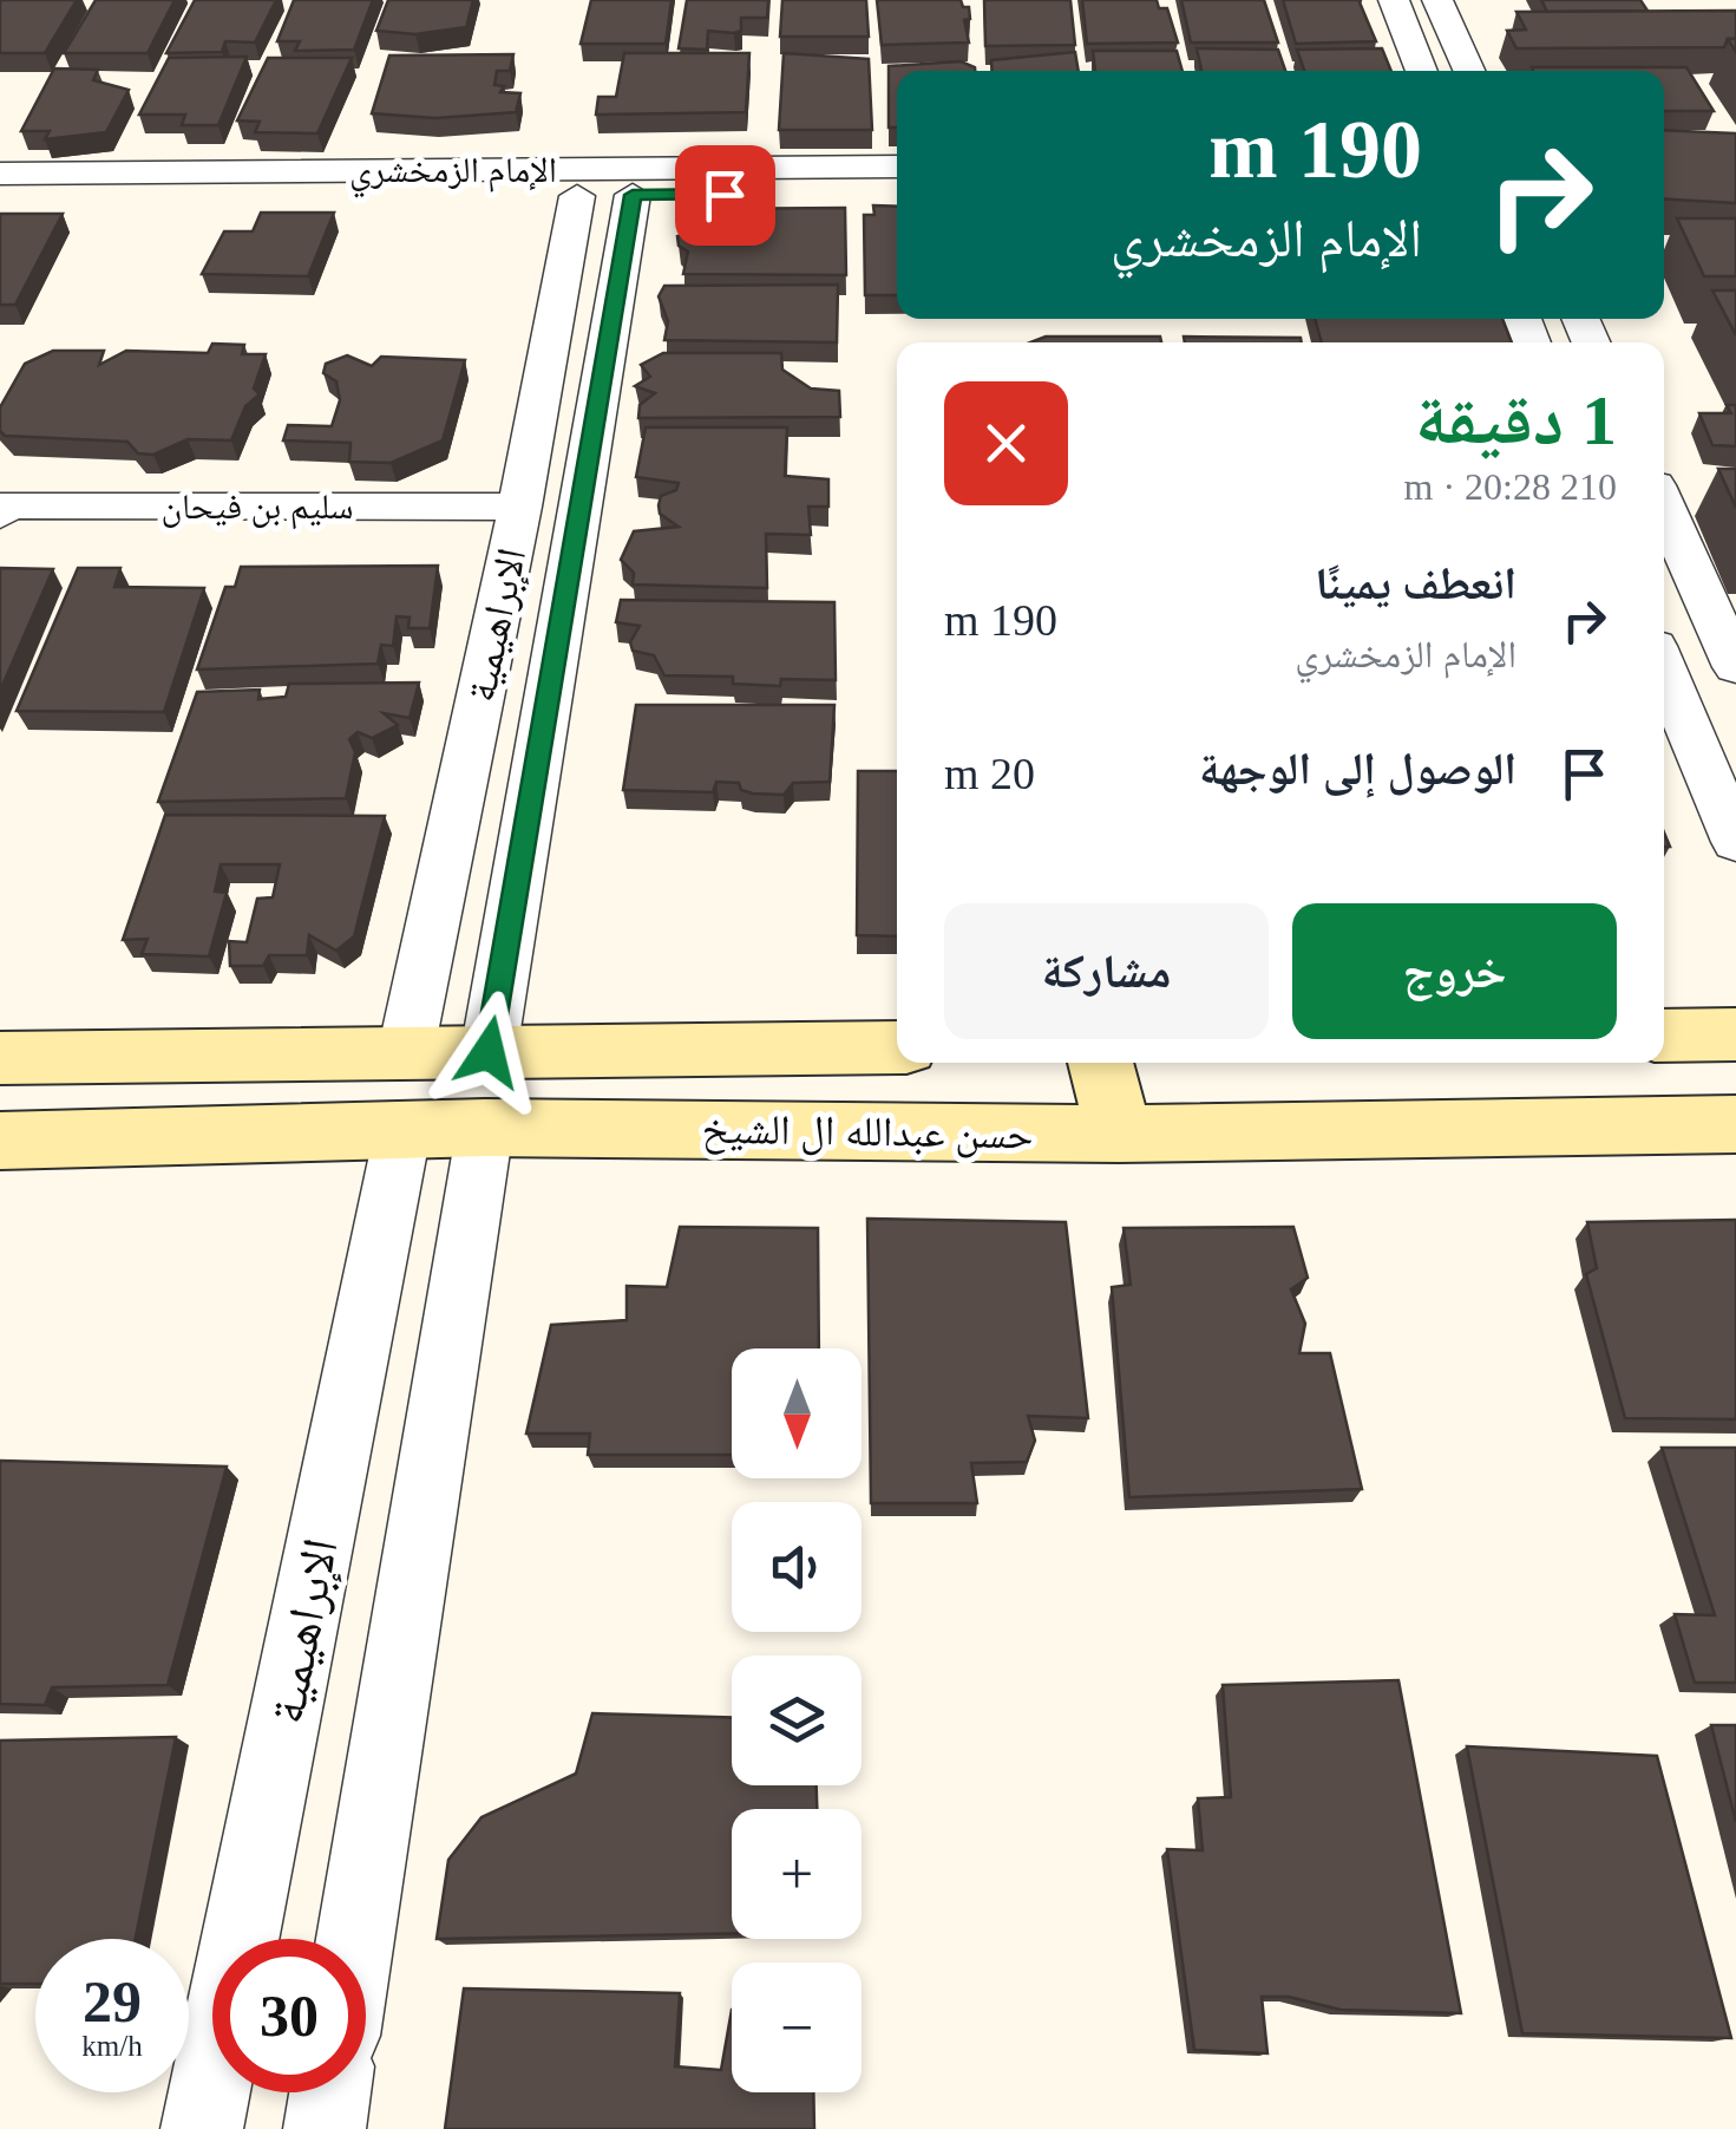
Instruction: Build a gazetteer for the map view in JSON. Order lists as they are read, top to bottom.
{
  "streets": {
    "street": [
      "الإمام الزمخشري",
      "سليم بن فيحان",
      "الإبراهيمية",
      "حسن عبدالله ال الشيخ"
    ]
  },
  "crossings": [
    ["الإمام الزمخشري", "الإبراهيمية"],
    ["سليم بن فيحان", "الإبراهيمية"],
    ["الإبراهيمية", "حسن عبدالله ال الشيخ"]
  ],
  "north": "bottom",
  "page": {
    "turn": ["190 m", "الإمام الزمخشري"],
    "heading": ["1 دقيقة", "210 m · 20:28"],
    "list": [
      {
        "name": "انعطف يمينًا",
        "note": "الإمام الزمخشري",
        "value": "190 m"
      },
      {
        "name": "الوصول إلى الوجهة",
        "value": "20 m"
      }
    ],
    "buttons": ["خروج", "مشاركة"],
    "map_buttons": ["+", "−"],
    "speed": "29 km/h",
    "limit": "30"
  }
}
